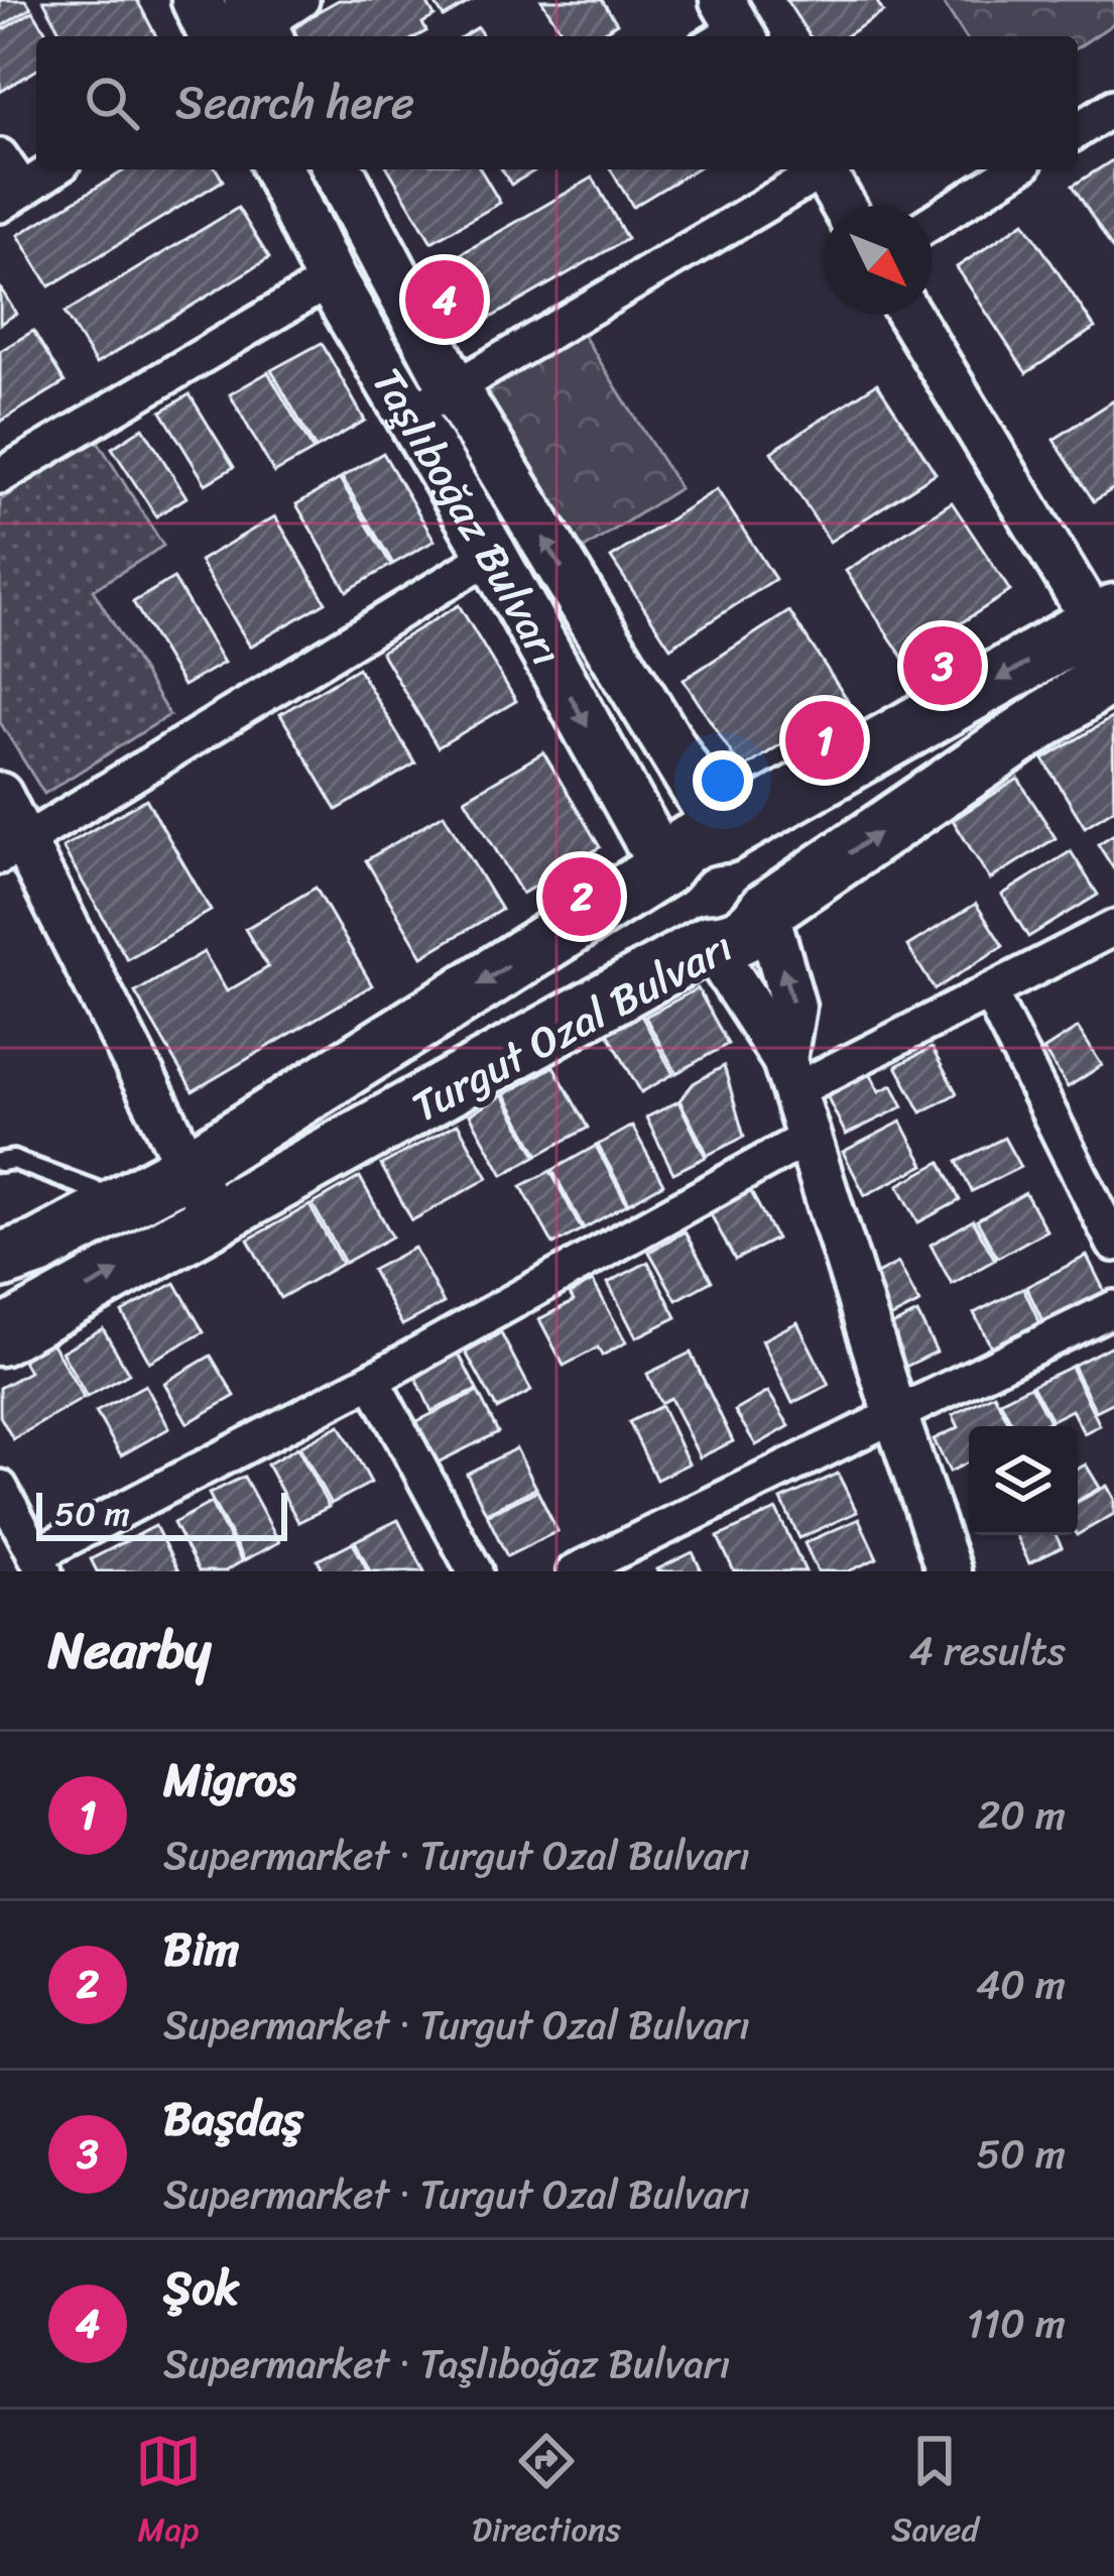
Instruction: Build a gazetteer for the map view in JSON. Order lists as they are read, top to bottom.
{
  "streets": {
    "main road": ["Taşlıboğaz Bulvarı", "Turgut Ozal Bulvarı"]
  },
  "crossings": [
    ["Taşlıboğaz Bulvarı", "Turgut Ozal Bulvarı"]
  ],
  "scale_bar": "50 m",
  "north": "bottom right",
  "page": {
    "search": "Search here",
    "pins": [
      "4",
      "3",
      "1",
      "2"
    ],
    "scale": "50 m",
    "heading": ["Nearby", "4 results"],
    "list": [
      {
        "mark": "1",
        "name": "Migros",
        "note": "Supermarket · Turgut Ozal Bulvarı",
        "value": "20 m"
      },
      {
        "mark": "2",
        "name": "Bim",
        "note": "Supermarket · Turgut Ozal Bulvarı",
        "value": "40 m"
      },
      {
        "mark": "3",
        "name": "Başdaş",
        "note": "Supermarket · Turgut Ozal Bulvarı",
        "value": "50 m"
      },
      {
        "mark": "4",
        "name": "Şok",
        "note": "Supermarket · Taşlıboğaz Bulvarı",
        "value": "110 m"
      }
    ],
    "nav": ["Map", "Directions", "Saved"]
  }
}
